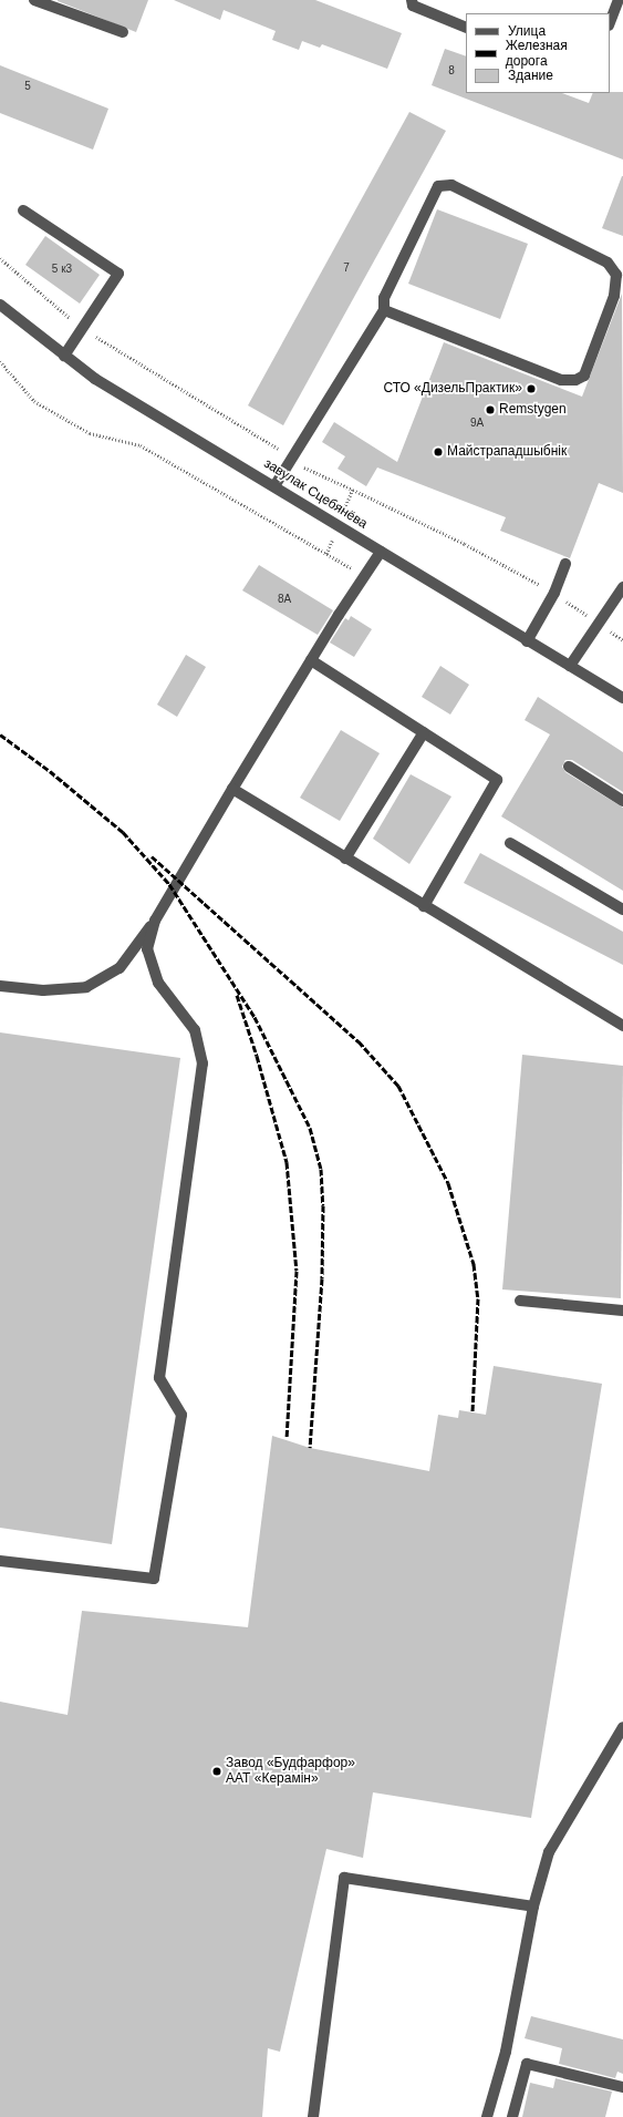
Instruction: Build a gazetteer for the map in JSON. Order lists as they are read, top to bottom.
{
  "streets": {
    "street": ["завулак Сцебянёва"]
  },
  "places": [
    "СТО «ДизельПрактик»",
    "Remstygen",
    "Майстрападшыбнік",
    "Завод «Будфарфор» ААТ «Керамін»"
  ],
  "house_numbers": [
    "8",
    "5",
    "7",
    "5 к3",
    "9А",
    "8А"
  ],
  "legend": ["Улица", "Железная дорога", "Здание"]
}
